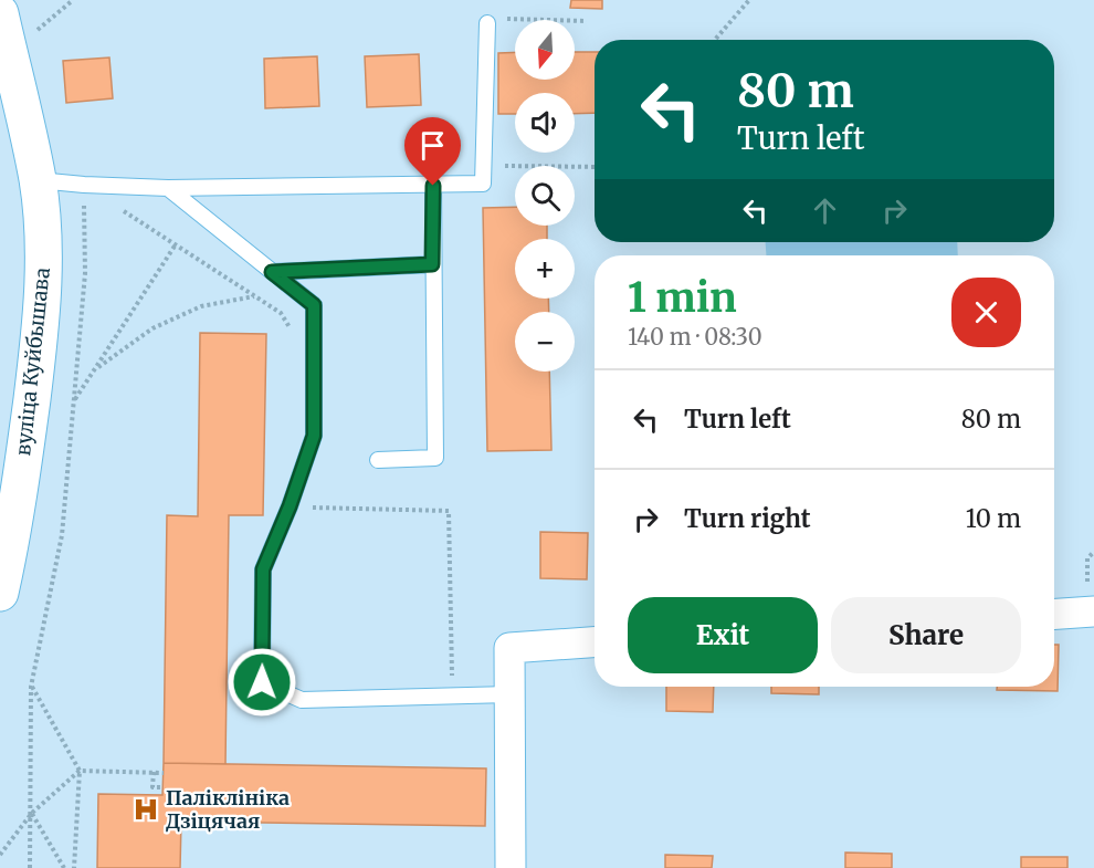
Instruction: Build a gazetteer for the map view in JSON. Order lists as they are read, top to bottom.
{
  "streets": {
    "main road": ["вуліца Куйбышава"]
  },
  "places": {
    "hospital": ["Паліклініка Дзіцячая"]
  },
  "north": "bottom",
  "page": {
    "map_buttons": ["+", "−"],
    "turn": ["80 m", "Turn left"],
    "heading": ["1 min", "140 m · 08:30"],
    "list": [
      {
        "name": "Turn left",
        "value": "80 m"
      },
      {
        "name": "Turn right",
        "value": "10 m"
      }
    ],
    "buttons": ["Exit", "Share"]
  }
}
